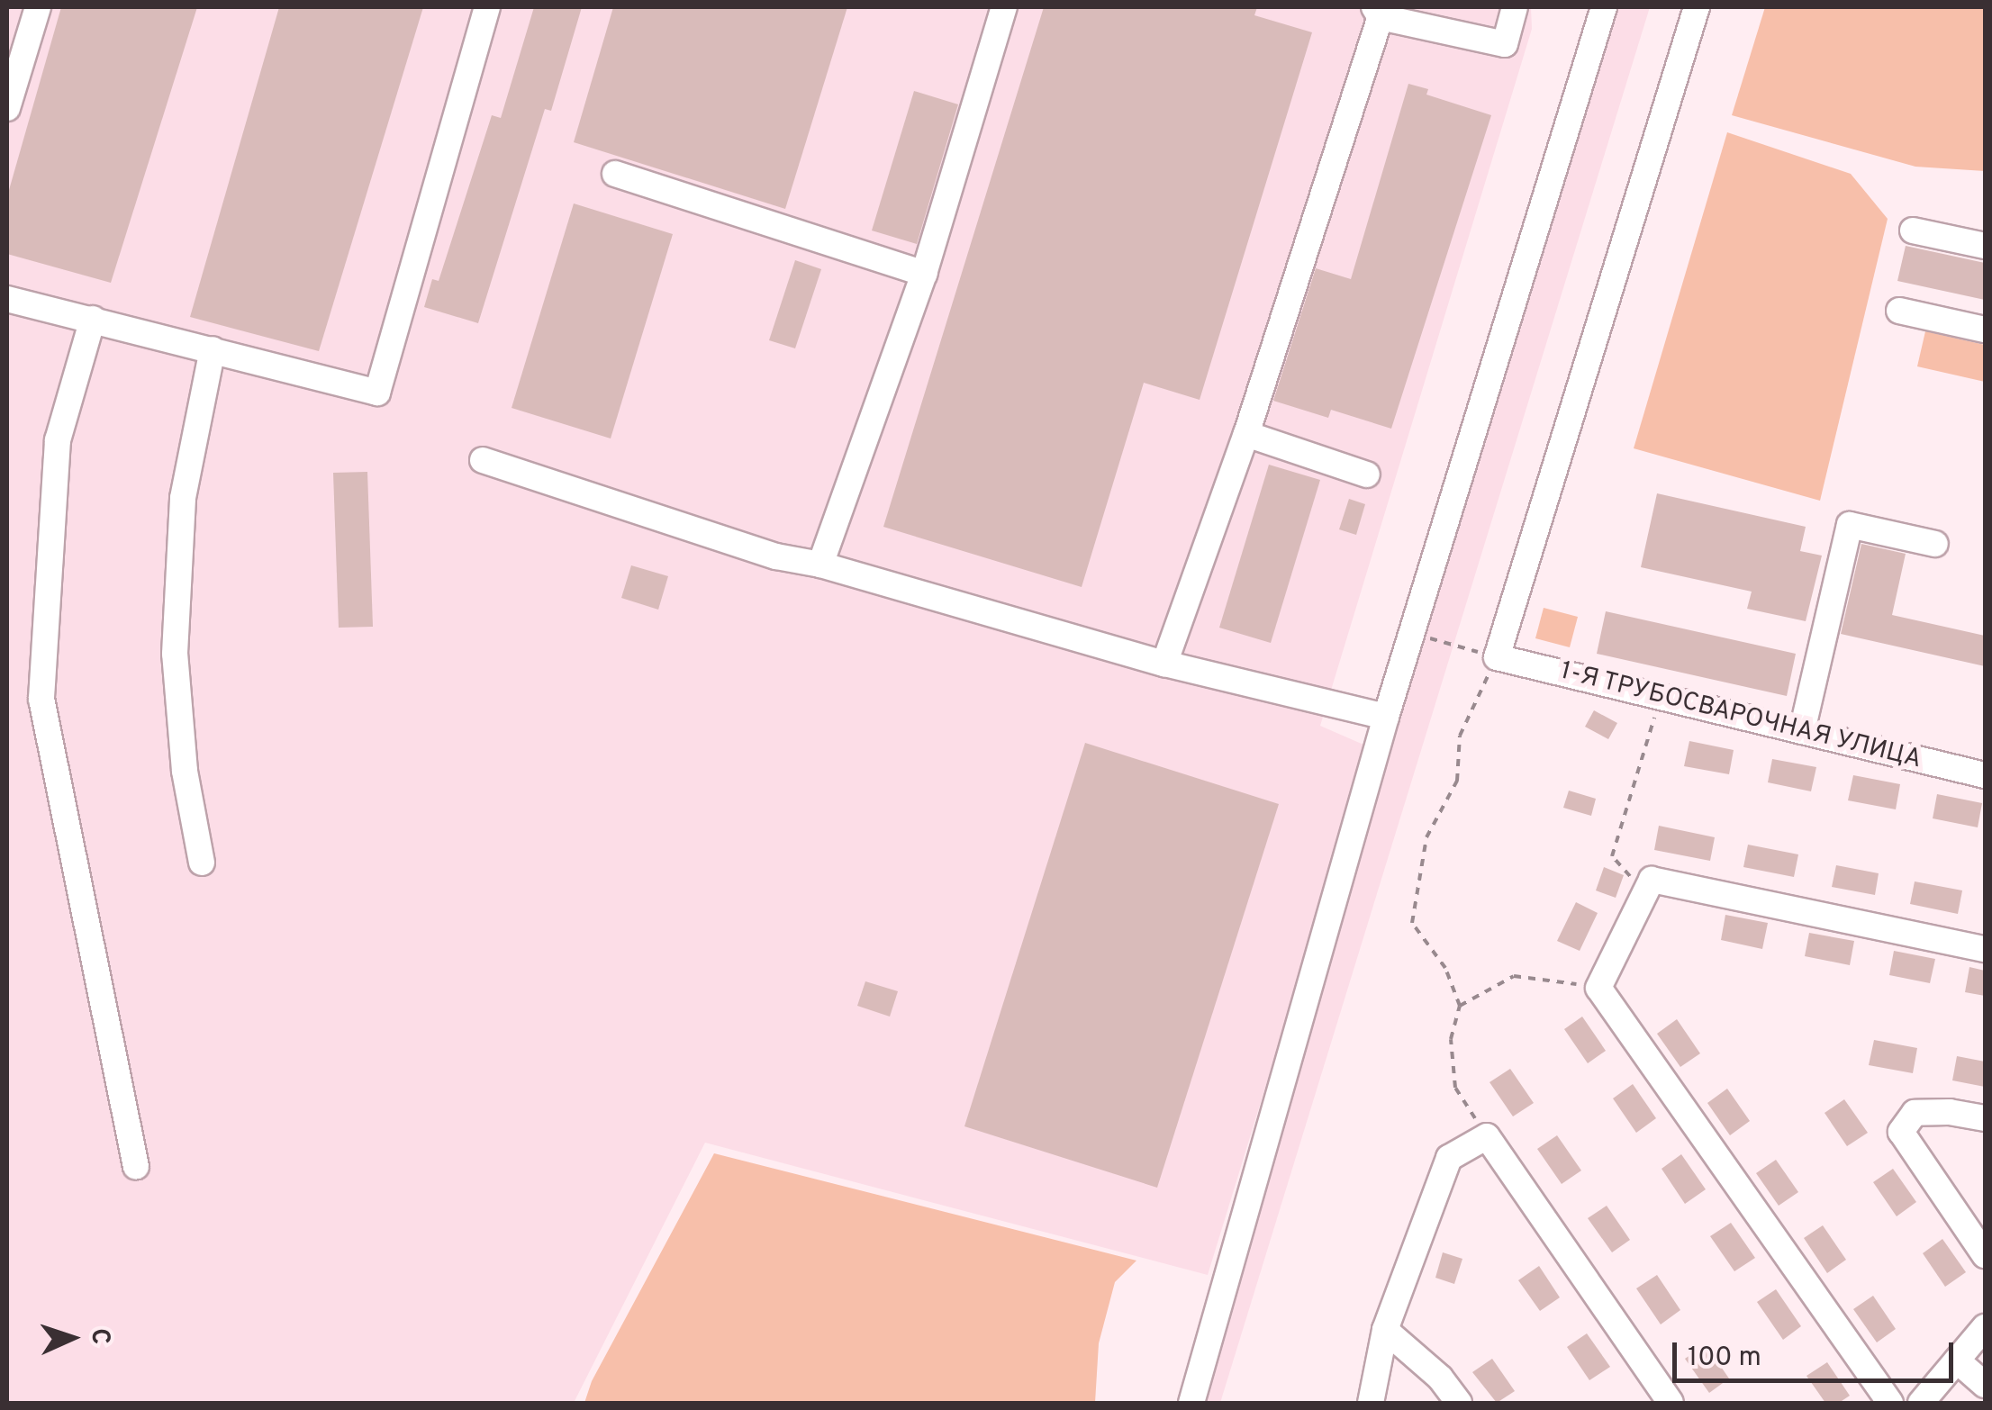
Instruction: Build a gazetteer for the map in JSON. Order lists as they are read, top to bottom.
{
  "streets": {
    "street": ["1-Я ТРУБОСВАРОЧНАЯ УЛИЦА"]
  },
  "scale_bar": "100 m",
  "north": "right"
}
